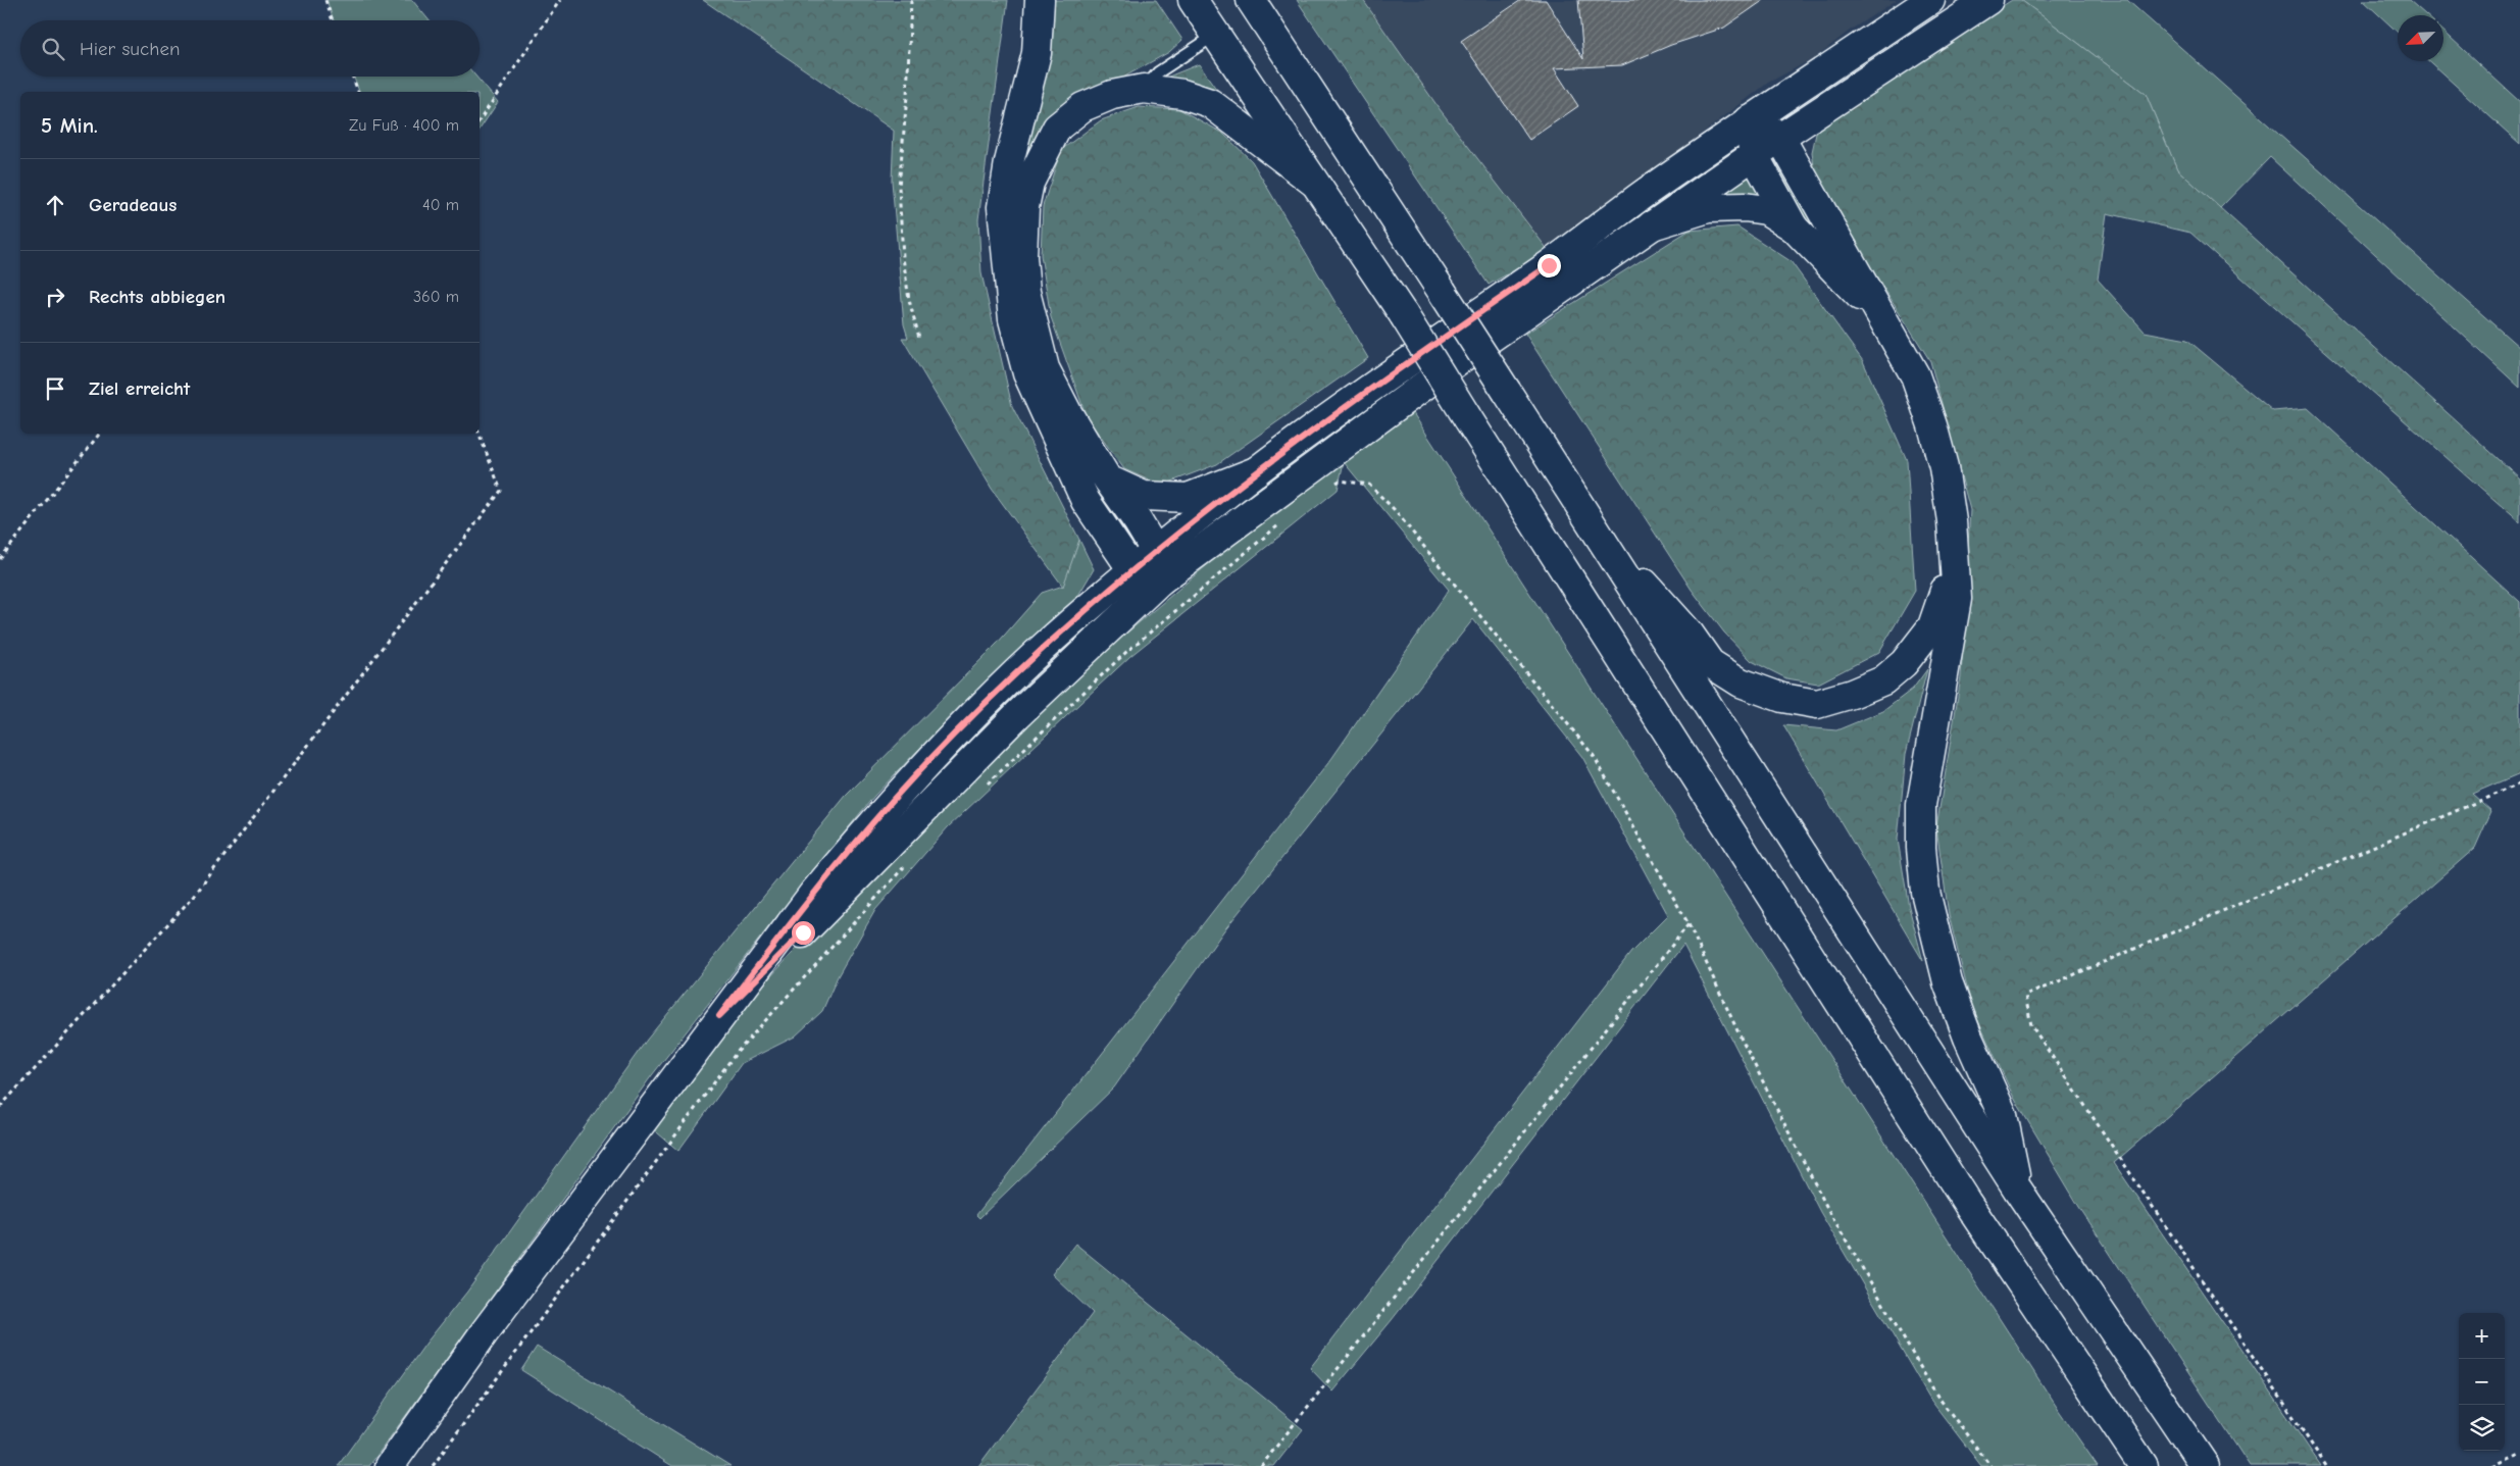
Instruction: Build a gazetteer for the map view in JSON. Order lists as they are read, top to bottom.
{
  "north": "bottom left",
  "page": {
    "search": "Hier suchen",
    "heading": ["5 Min.", "Zu Fuß · 400 m"],
    "list": [
      ["Geradeaus", "40 m"],
      ["Rechts abbiegen", "360 m"],
      "Ziel erreicht"
    ],
    "map_buttons": ["+", "−"]
  }
}
